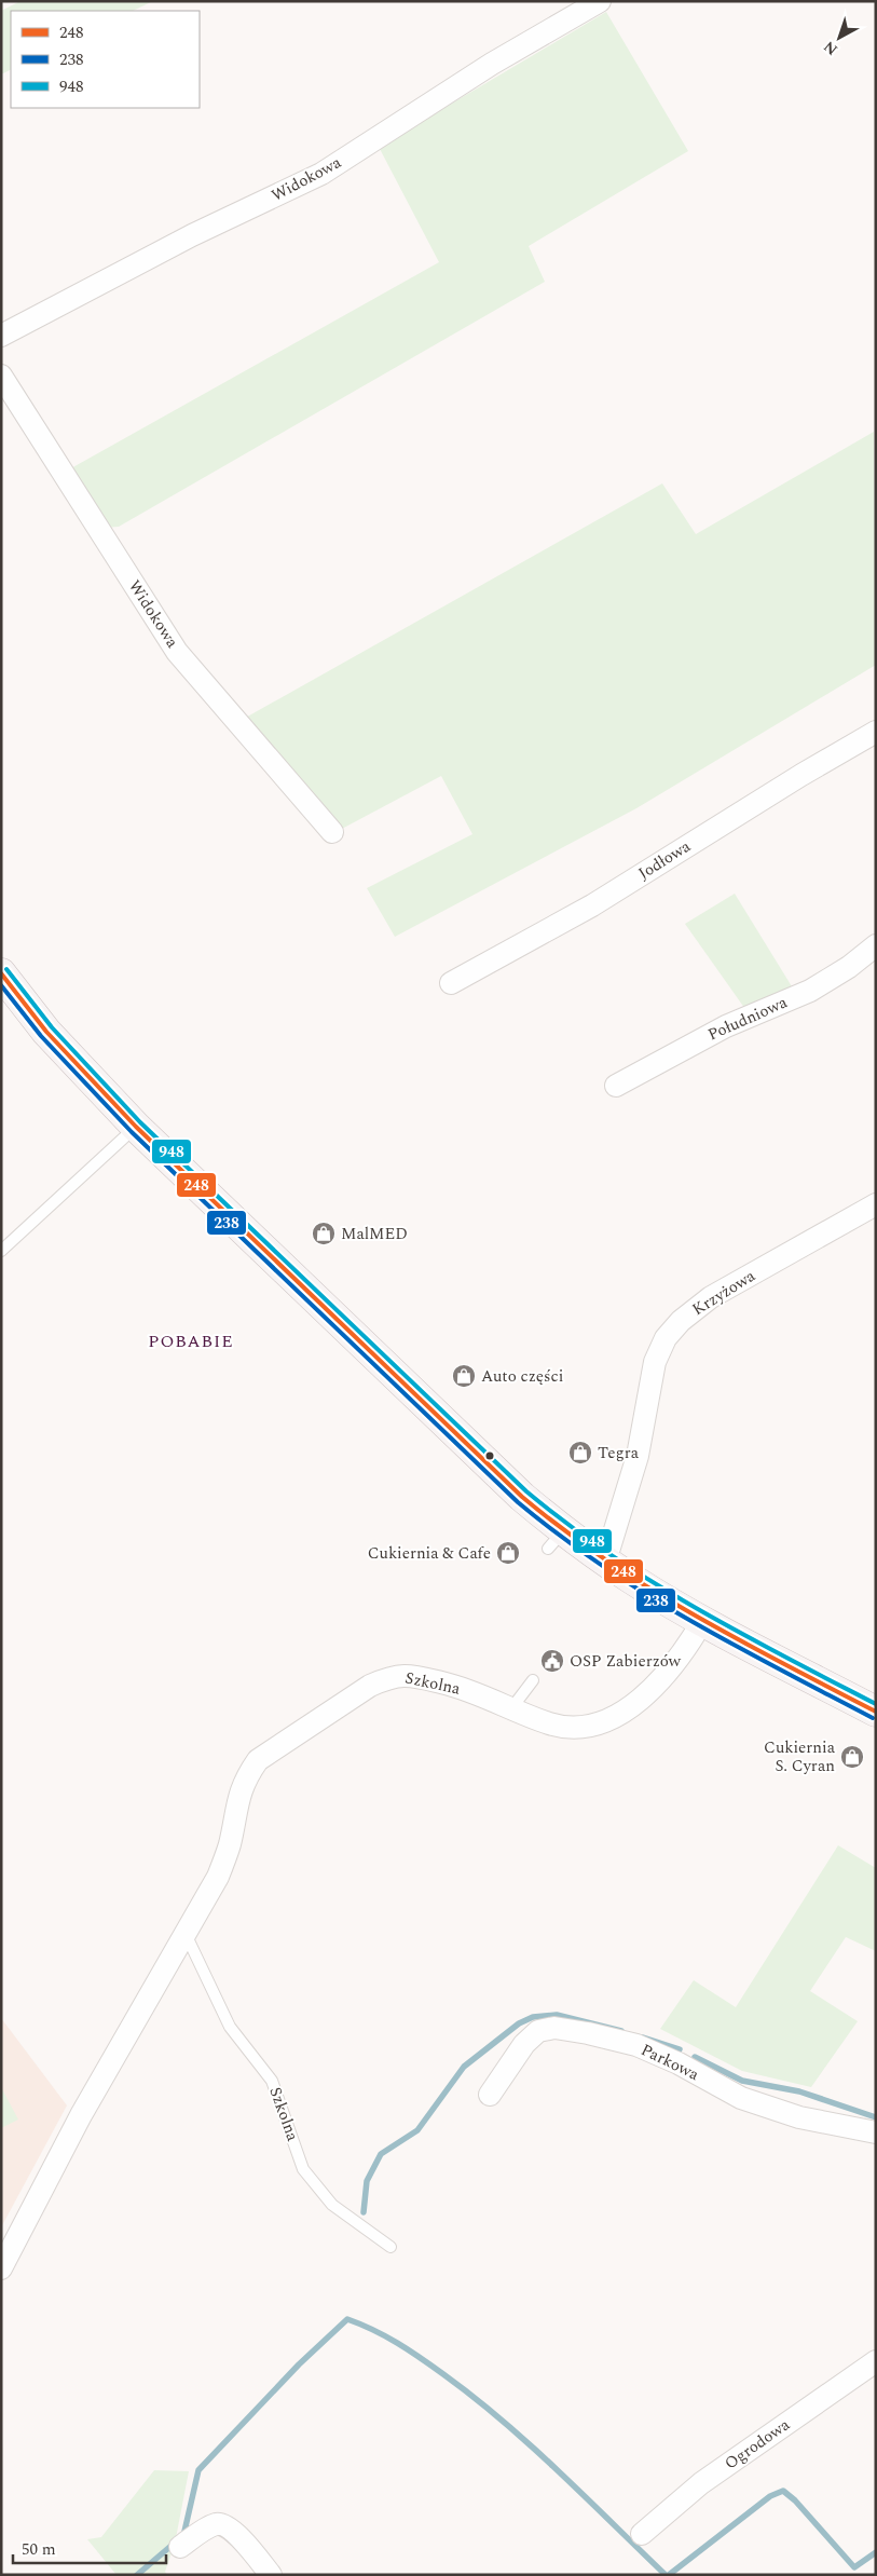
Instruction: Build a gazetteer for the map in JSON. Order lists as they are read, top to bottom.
{
  "streets": {
    "street": [
      "Widokowa",
      "Jodłowa",
      "Południowa",
      "Krzyżowa",
      "Szkolna",
      "Parkowa",
      "Ogrodowa"
    ]
  },
  "districts": ["POBABIE"],
  "places": {
    "shop": [
      "MalMED",
      "Auto części",
      "Tegra",
      "Cukiernia & Cafe",
      "Cukiernia S. Cyran"
    ],
    "public building": ["OSP Zabierzów"]
  },
  "lines": ["transit line 948", "transit line 248", "transit line 238"],
  "legend": ["248", "238", "948"],
  "scale_bar": "50 m",
  "north": "bottom left"
}
